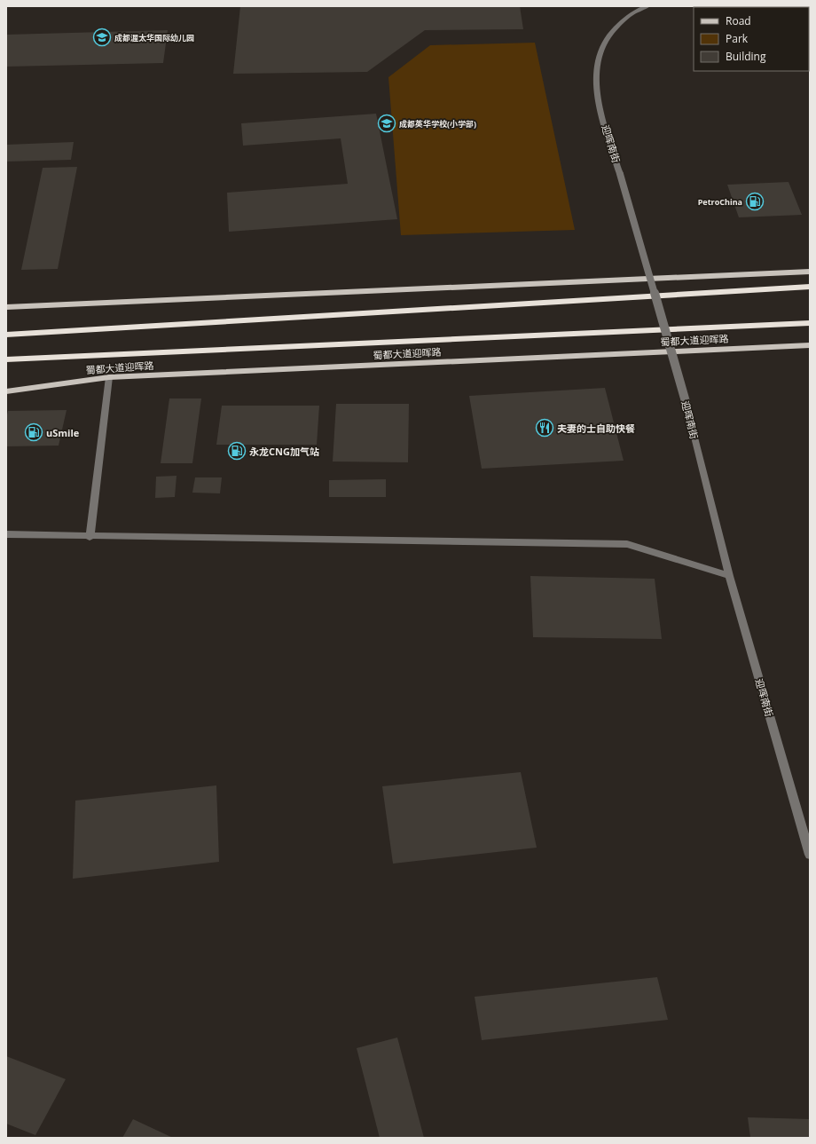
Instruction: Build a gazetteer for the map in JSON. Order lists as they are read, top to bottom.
{
  "streets": {
    "highway": ["蜀都大道迎晖路"],
    "street": ["迎晖南街"]
  },
  "places": {
    "school or university": ["成都渥太华国际幼儿园", "成都英华学校(小学部)"],
    "fuel station": ["PetroChina", "uSmile", "永龙CNG加气站"],
    "restaurant": ["夫妻的士自助快餐"]
  },
  "legend": ["Road", "Park", "Building"]
}
